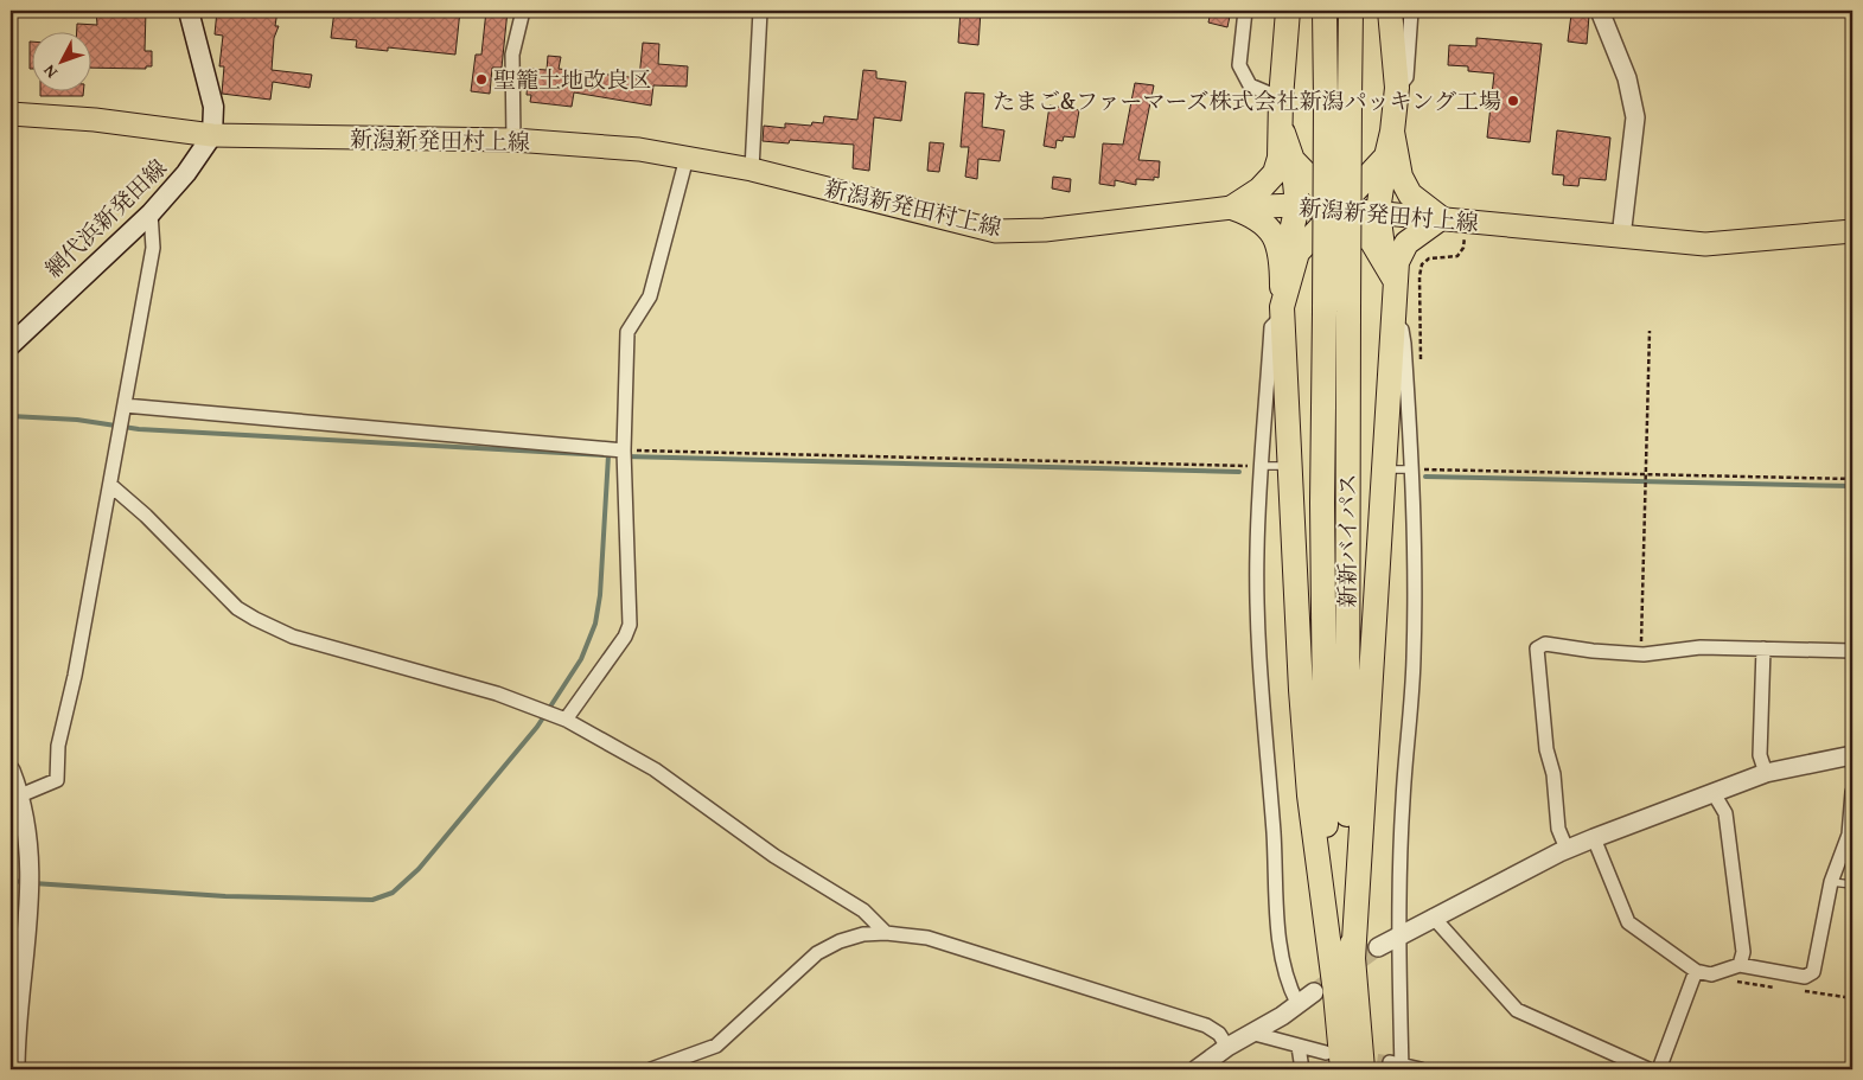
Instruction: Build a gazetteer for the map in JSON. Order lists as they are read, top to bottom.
{
  "streets": {
    "highway": ["新新バイパス"],
    "main road": ["新潟新発田村上線", "網代浜新発田線"]
  },
  "crossings": [
    ["新潟新発田村上線", "網代浜新発田線"]
  ],
  "places": ["聖籠土地改良区", "たまご&ファーマーズ株式会社新潟パッキング工場"],
  "north": "bottom left"
}
